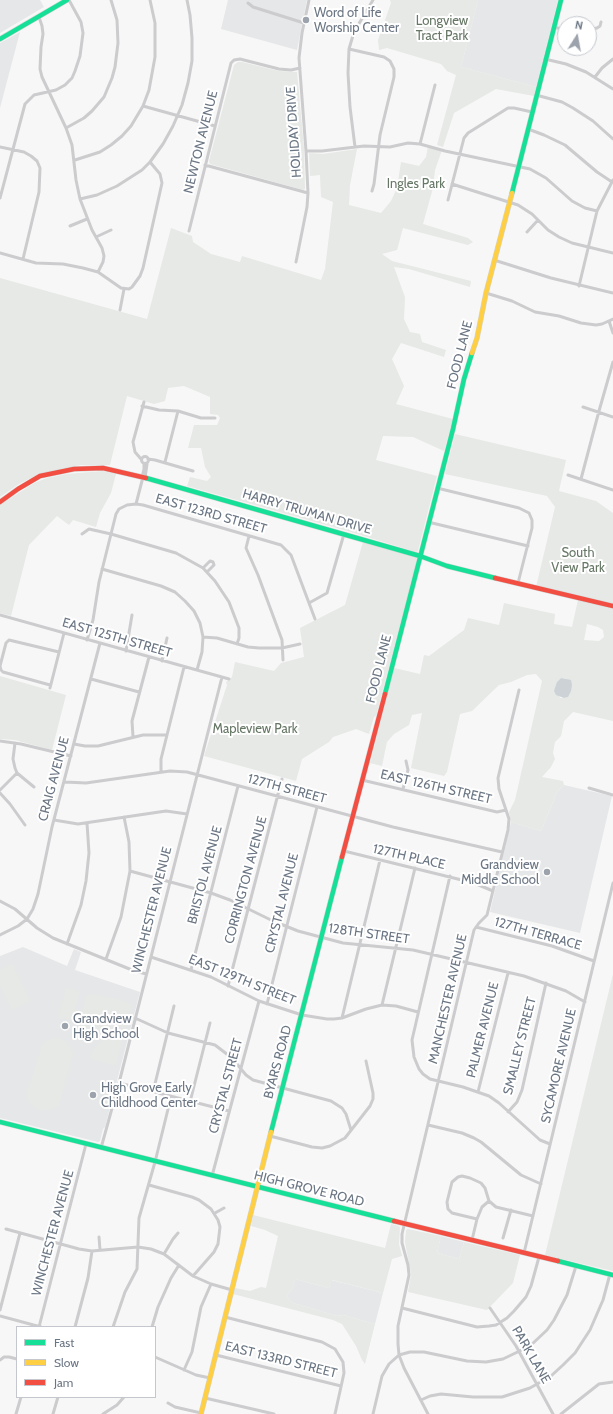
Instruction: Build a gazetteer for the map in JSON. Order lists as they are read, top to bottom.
{
  "streets": {
    "street": [
      "HOLIDAY DRIVE",
      "NEWTON AVENUE",
      "FOOD LANE",
      "HARRY TRUMAN DRIVE",
      "EAST 123RD STREET",
      "EAST 125TH STREET",
      "CRAIG AVENUE",
      "EAST 126TH STREET",
      "127TH STREET",
      "127TH PLACE",
      "BRISTOL AVENUE",
      "CORRINGTON AVENUE",
      "CRYSTAL AVENUE",
      "WINCHESTER AVENUE",
      "128TH STREET",
      "127TH TERRACE",
      "EAST 129TH STREET",
      "MANCHESTER AVENUE",
      "PALMER AVENUE",
      "SMALLEY STREET",
      "BYARS ROAD",
      "SYCAMORE AVENUE",
      "CRYSTAL STREET",
      "HIGH GROVE ROAD",
      "PARK LANE",
      "EAST 133RD STREET"
    ]
  },
  "crossings": [
    ["HOLIDAY DRIVE", "NEWTON AVENUE"],
    ["FOOD LANE", "HARRY TRUMAN DRIVE"],
    ["FOOD LANE", "BYARS ROAD"],
    ["EAST 125TH STREET", "CRAIG AVENUE"],
    ["EAST 125TH STREET", "WINCHESTER AVENUE"],
    ["CRAIG AVENUE", "127TH STREET"],
    ["EAST 126TH STREET", "MANCHESTER AVENUE"],
    ["EAST 126TH STREET", "BYARS ROAD"],
    ["127TH STREET", "BRISTOL AVENUE"],
    ["127TH STREET", "CORRINGTON AVENUE"],
    ["127TH STREET", "CRYSTAL AVENUE"],
    ["127TH STREET", "WINCHESTER AVENUE"],
    ["127TH STREET", "MANCHESTER AVENUE"],
    ["127TH STREET", "BYARS ROAD"],
    ["127TH PLACE", "MANCHESTER AVENUE"],
    ["127TH PLACE", "BYARS ROAD"],
    ["BRISTOL AVENUE", "128TH STREET"],
    ["BRISTOL AVENUE", "EAST 129TH STREET"],
    ["CORRINGTON AVENUE", "128TH STREET"],
    ["CORRINGTON AVENUE", "EAST 129TH STREET"],
    ["CRYSTAL AVENUE", "128TH STREET"],
    ["CRYSTAL AVENUE", "EAST 129TH STREET"],
    ["WINCHESTER AVENUE", "128TH STREET"],
    ["WINCHESTER AVENUE", "EAST 129TH STREET"],
    ["WINCHESTER AVENUE", "HIGH GROVE ROAD"],
    ["128TH STREET", "MANCHESTER AVENUE"],
    ["128TH STREET", "PALMER AVENUE"],
    ["128TH STREET", "SMALLEY STREET"],
    ["128TH STREET", "BYARS ROAD"],
    ["128TH STREET", "SYCAMORE AVENUE"],
    ["127TH TERRACE", "MANCHESTER AVENUE"],
    ["127TH TERRACE", "SYCAMORE AVENUE"],
    ["EAST 129TH STREET", "BYARS ROAD"],
    ["EAST 129TH STREET", "CRYSTAL STREET"],
    ["MANCHESTER AVENUE", "HIGH GROVE ROAD"],
    ["BYARS ROAD", "HIGH GROVE ROAD"],
    ["BYARS ROAD", "EAST 133RD STREET"],
    ["SYCAMORE AVENUE", "HIGH GROVE ROAD"],
    ["CRYSTAL STREET", "HIGH GROVE ROAD"]
  ],
  "parks": [
    "Longview Tract Park",
    "Ingles Park",
    "South View Park",
    "Mapleview Park"
  ],
  "places": [
    "Word of Life Worship Center",
    "Grandview Middle School",
    "Grandview High School",
    "High Grove Early Childhood Center"
  ],
  "legend": ["Fast", "Slow", "Jam"],
  "north": "top"
}
